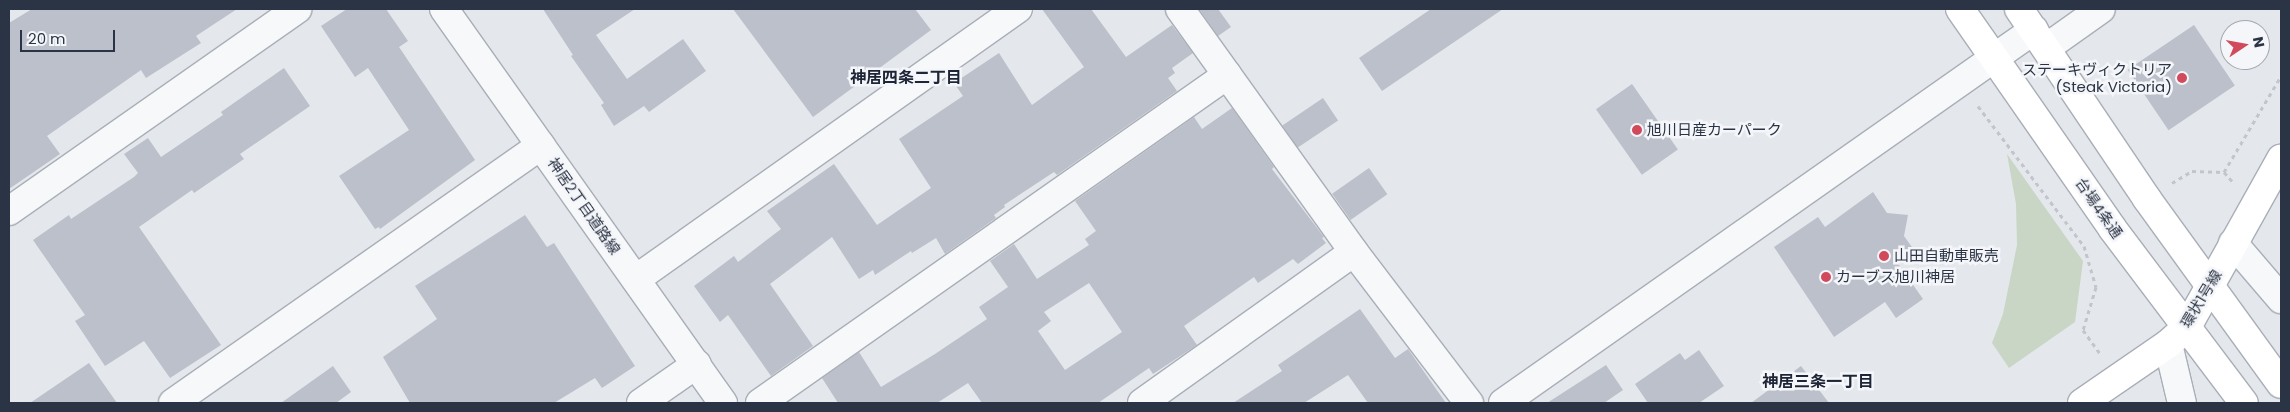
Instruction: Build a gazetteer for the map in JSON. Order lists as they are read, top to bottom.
{
  "streets": {
    "main road": ["台場4条通", "環状1号線"],
    "street": ["神居2丁目道路線"]
  },
  "crossings": [
    ["台場4条通", "環状1号線"]
  ],
  "districts": ["神居四条二丁目", "神居三条一丁目"],
  "places": [
    "ステーキヴィクトリア (Steak Victoria)",
    "旭川日産カーパーク",
    "山田自動車販売",
    "カーブス旭川神居"
  ],
  "scale_bar": "20 m",
  "north": "right"
}
